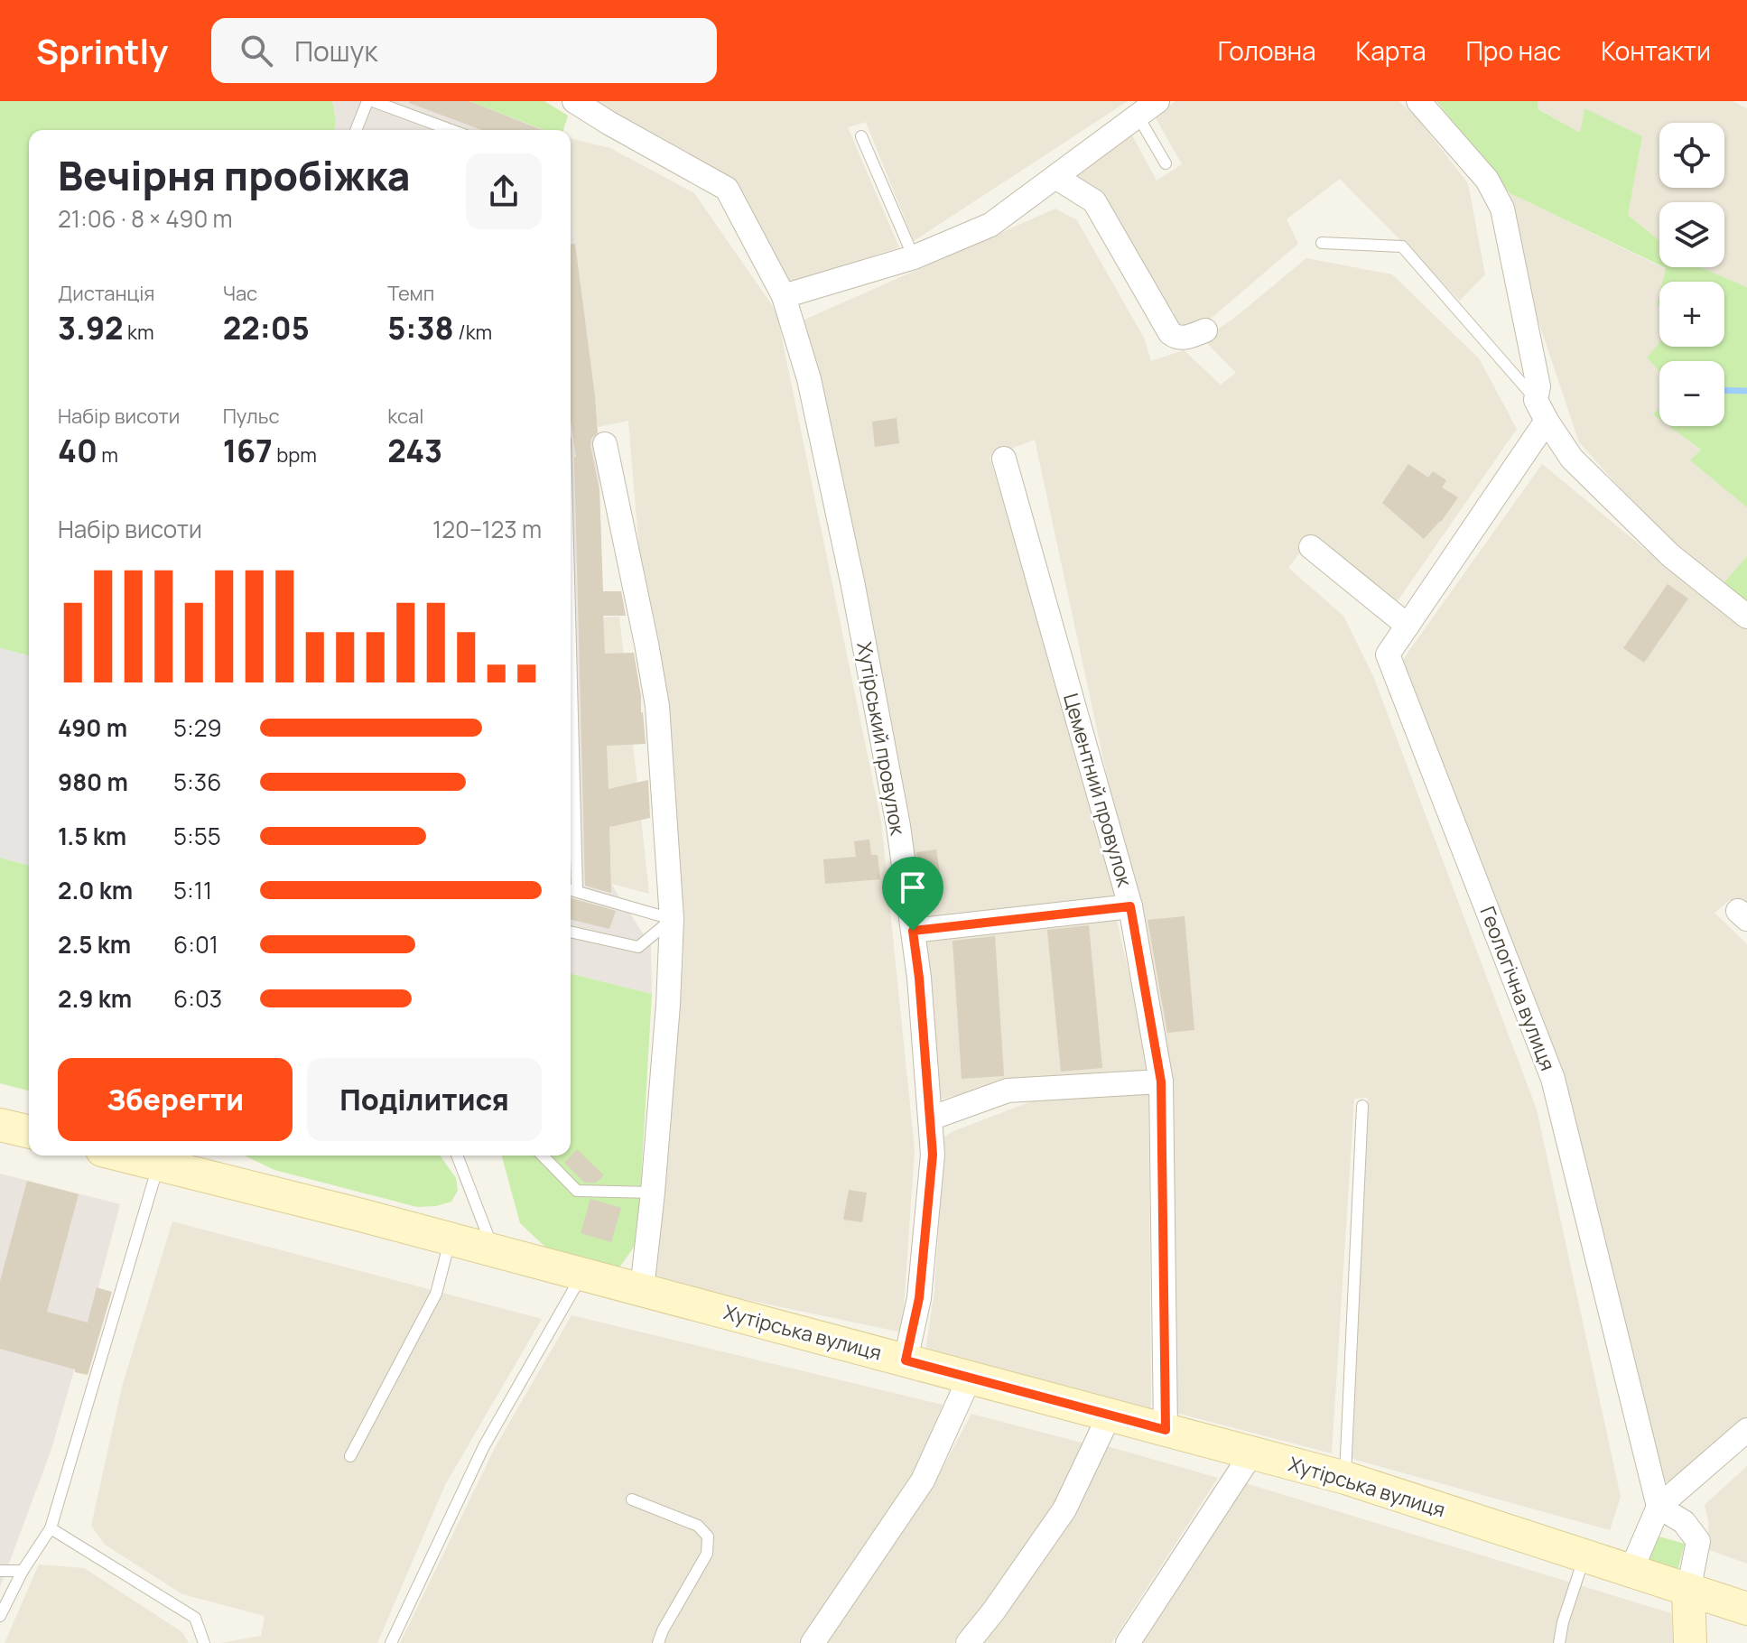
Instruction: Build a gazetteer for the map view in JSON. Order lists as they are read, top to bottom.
{
  "streets": {
    "main road": ["Хутірська вулиця"],
    "street": ["Хутірський провулок", "Цементний провулок", "Геологічна вулиця"]
  },
  "crossings": [
    ["Хутірський провулок", "Хутірська вулиця"],
    ["Цементний провулок", "Хутірська вулиця"]
  ],
  "page": {
    "header": "Sprintly",
    "search": "Пошук",
    "nav": [
      "Головна",
      "Карта",
      "Про нас",
      "Контакти"
    ],
    "map_buttons": ["+", "−"],
    "heading": ["Вечірня пробіжка", "21:06 · 8 × 490 m"],
    "stats": [
      ["Дистанція", "3.92 km"],
      ["Час", "22:05"],
      ["Темп", "5:38 /km"],
      ["Набір висоти", "40 m"],
      ["Пульс", "167 bpm"],
      ["kcal", "243"]
    ],
    "chart": ["Набір висоти", "120–123 m"],
    "list": [
      {
        "name": "490 m",
        "note": "5:29"
      },
      {
        "name": "980 m",
        "note": "5:36"
      },
      {
        "name": "1.5 km",
        "note": "5:55"
      },
      {
        "name": "2.0 km",
        "note": "5:11"
      },
      {
        "name": "2.5 km",
        "note": "6:01"
      },
      {
        "name": "2.9 km",
        "note": "6:03"
      }
    ],
    "buttons": ["Зберегти", "Поділитися"]
  }
}
